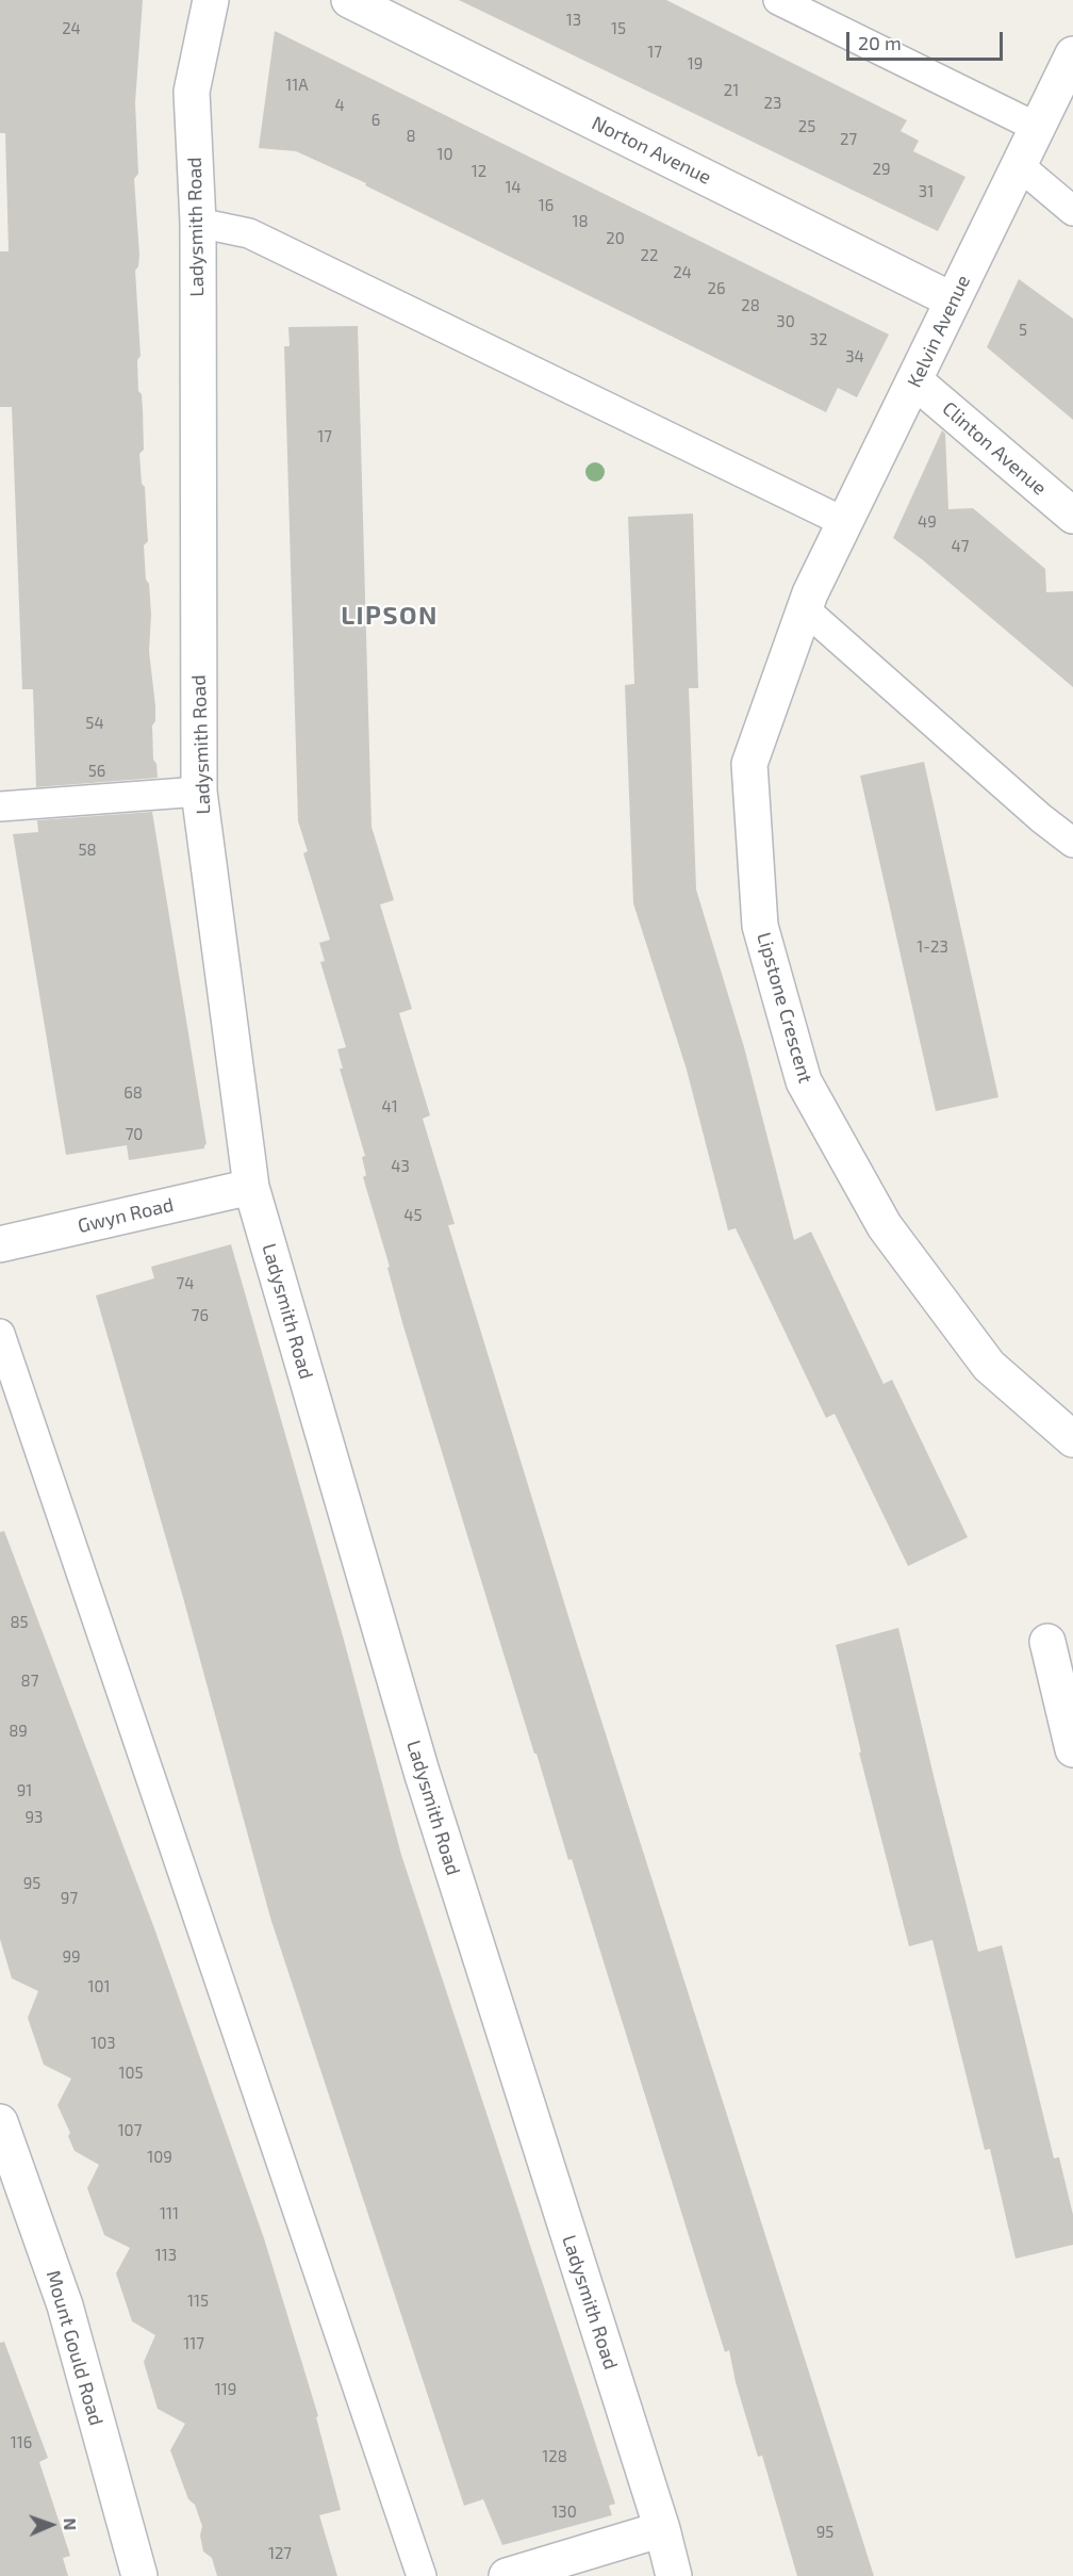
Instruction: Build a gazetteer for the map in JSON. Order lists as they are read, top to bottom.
{
  "streets": {
    "street": [
      "Norton Avenue",
      "Ladysmith Road",
      "Kelvin Avenue",
      "Clinton Avenue",
      "Lipstone Crescent",
      "Gwyn Road",
      "Mount Gould Road"
    ]
  },
  "crossings": [
    ["Norton Avenue", "Kelvin Avenue"],
    ["Ladysmith Road", "Gwyn Road"],
    ["Kelvin Avenue", "Clinton Avenue"],
    ["Kelvin Avenue", "Lipstone Crescent"]
  ],
  "districts": ["LIPSON"],
  "house_numbers": [
    "13",
    "24",
    "15",
    "17",
    "19",
    "11A",
    "21",
    "23",
    "4",
    "6",
    "25",
    "8",
    "27",
    "10",
    "29",
    "12",
    "14",
    "31",
    "16",
    "18",
    "20",
    "22",
    "24",
    "26",
    "28",
    "30",
    "5",
    "32",
    "34",
    "17",
    "49",
    "47",
    "54",
    "56",
    "58",
    "1-23",
    "68",
    "41",
    "70",
    "43",
    "45",
    "74",
    "76",
    "85",
    "87",
    "89",
    "91",
    "93",
    "95",
    "97",
    "99",
    "101",
    "103",
    "105",
    "107",
    "109",
    "111",
    "113",
    "115",
    "117",
    "119",
    "116",
    "128",
    "130",
    "95",
    "127"
  ],
  "scale_bar": "20 m",
  "north": "right"
}
